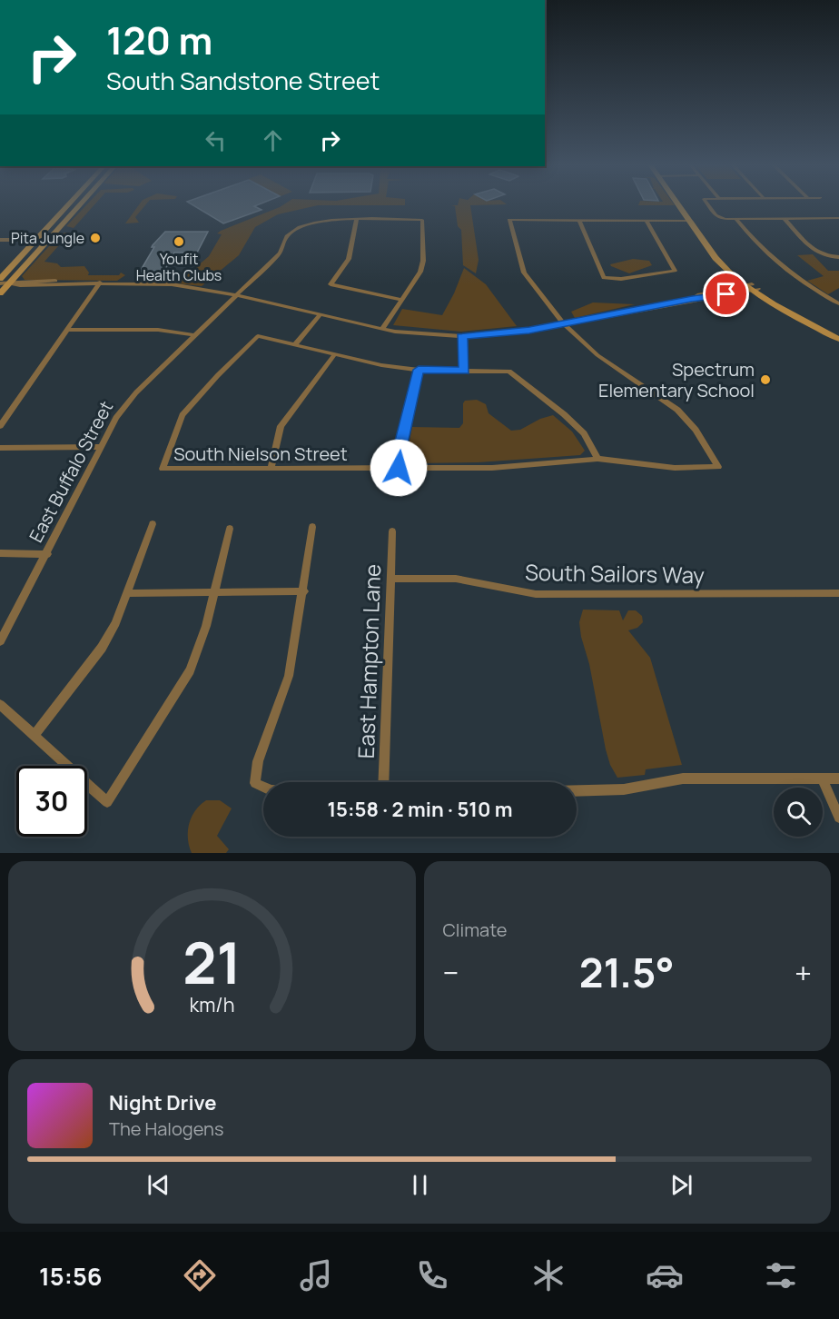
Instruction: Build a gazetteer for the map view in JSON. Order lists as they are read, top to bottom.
{
  "streets": {
    "street": [
      "South Nielson Street",
      "East Buffalo Street",
      "South Sailors Way",
      "East Hampton Lane"
    ]
  },
  "crossings": [
    ["South Sailors Way", "East Hampton Lane"]
  ],
  "places": ["Pita Jungle", "Youfit Health Clubs", "Spectrum Elementary School"],
  "page": {
    "turn": ["120 m", "South Sandstone Street"],
    "limit": "30",
    "trip": "15:58 · 2 min · 510 m",
    "tile": "Climate",
    "heat": ["−", "21.5°", "+"],
    "song": ["Night Drive", "The Halogens"],
    "tabs": "15:56",
    "gauge": ["21", "km/h"]
  }
}
